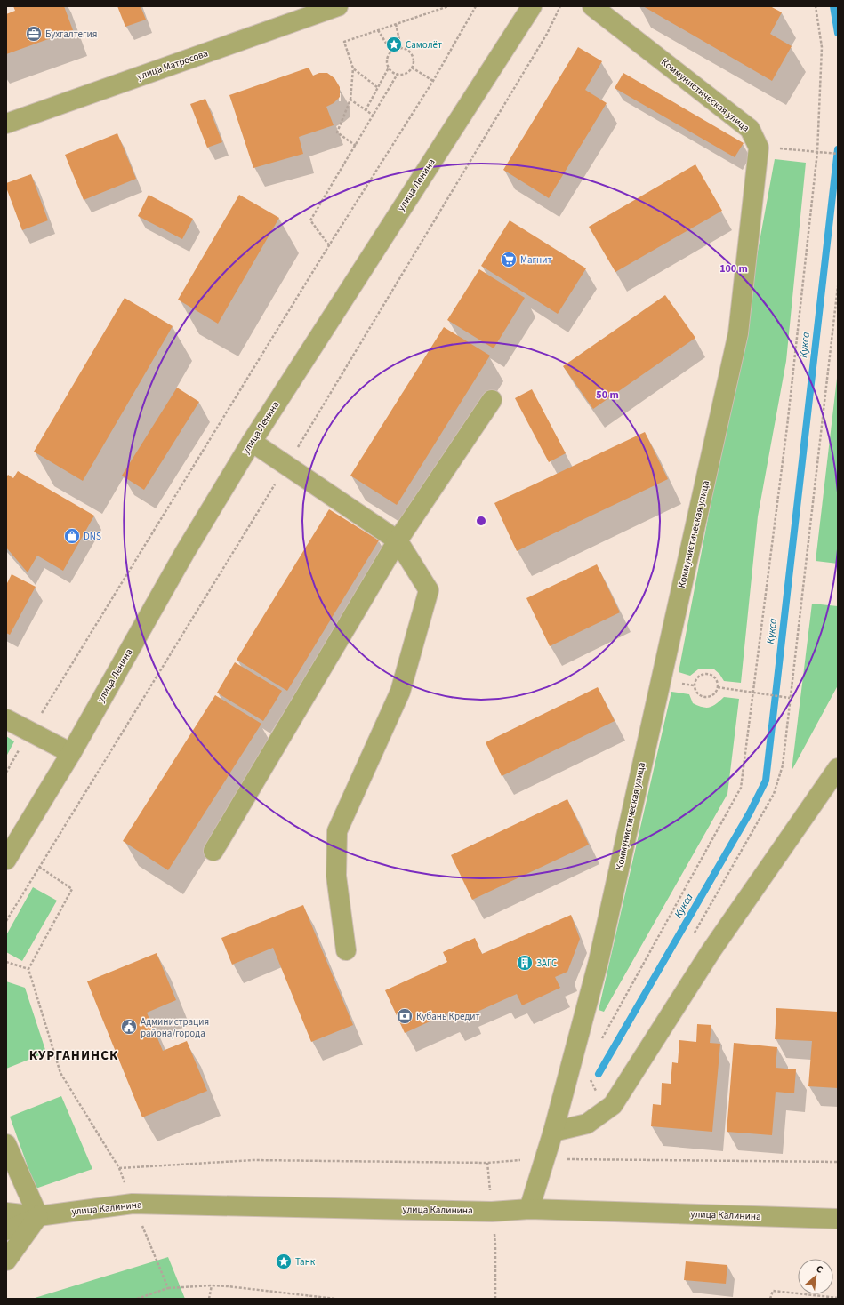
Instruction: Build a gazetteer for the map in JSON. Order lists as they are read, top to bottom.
{
  "streets": {
    "street": [
      "улица Матросова",
      "Коммунистическая улица",
      "улица Ленина",
      "улица Калинина"
    ]
  },
  "crossings": [
    ["Коммунистическая улица", "улица Калинина"]
  ],
  "districts": ["КУРГАНИНСК"],
  "water": ["Кукса"],
  "places": {
    "office": ["Бухгалтегия"],
    "place": ["Самолёт", "Танк"],
    "supermarket": ["Магнит"],
    "shop": ["DNS"],
    "building": ["ЗАГС"],
    "bank": ["Кубань Кредит"],
    "public building": ["Администрация района/города"]
  },
  "north": "top right",
  "rings": ["100 m", "50 m"]
}
